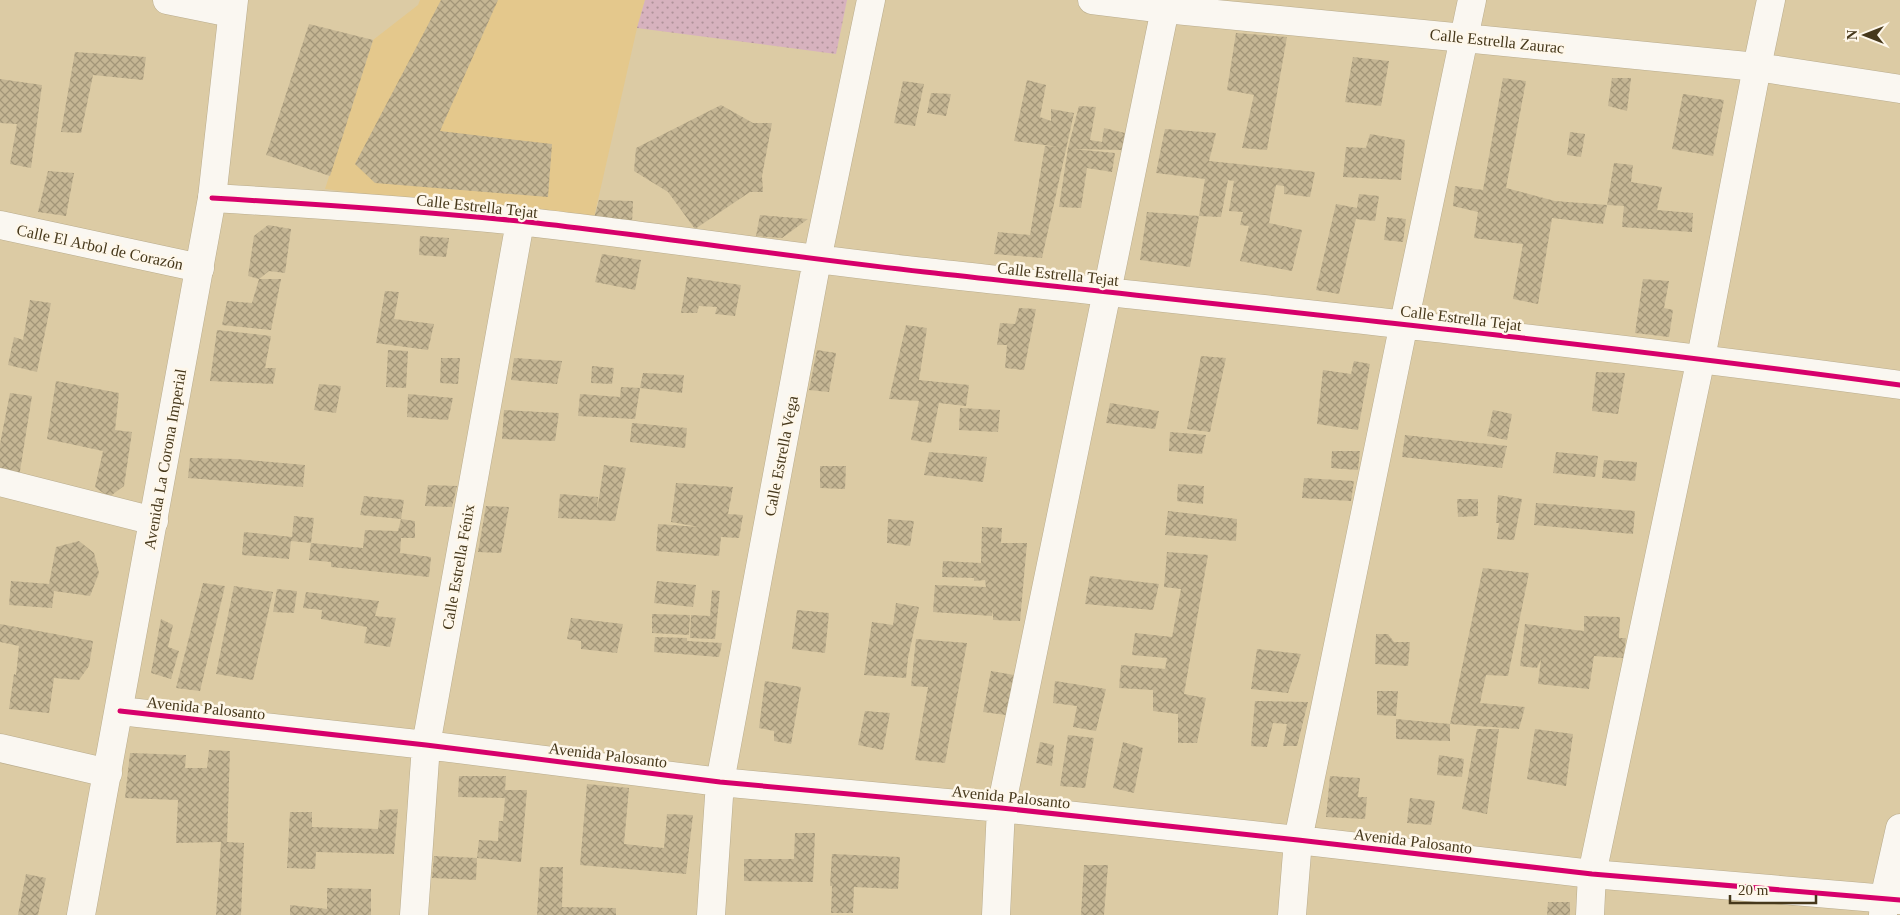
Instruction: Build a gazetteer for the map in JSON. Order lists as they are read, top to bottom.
{
  "streets": {
    "street": [
      "Calle Estrella Zaurac",
      "Calle Estrella Tejat",
      "Calle El Arbol de Corazón",
      "Calle Estrella Vega",
      "Avenida La Corona Imperial",
      "Calle Estrella Fénix",
      "Avenida Palosanto"
    ]
  },
  "crossings": [
    ["Calle Estrella Tejat", "Calle Estrella Vega"],
    ["Calle Estrella Tejat", "Avenida La Corona Imperial"],
    ["Calle Estrella Tejat", "Calle Estrella Fénix"],
    ["Calle El Arbol de Corazón", "Avenida La Corona Imperial"],
    ["Calle Estrella Vega", "Avenida Palosanto"],
    ["Avenida La Corona Imperial", "Avenida Palosanto"],
    ["Calle Estrella Fénix", "Avenida Palosanto"]
  ],
  "scale_bar": "20 m",
  "north": "left"
}
